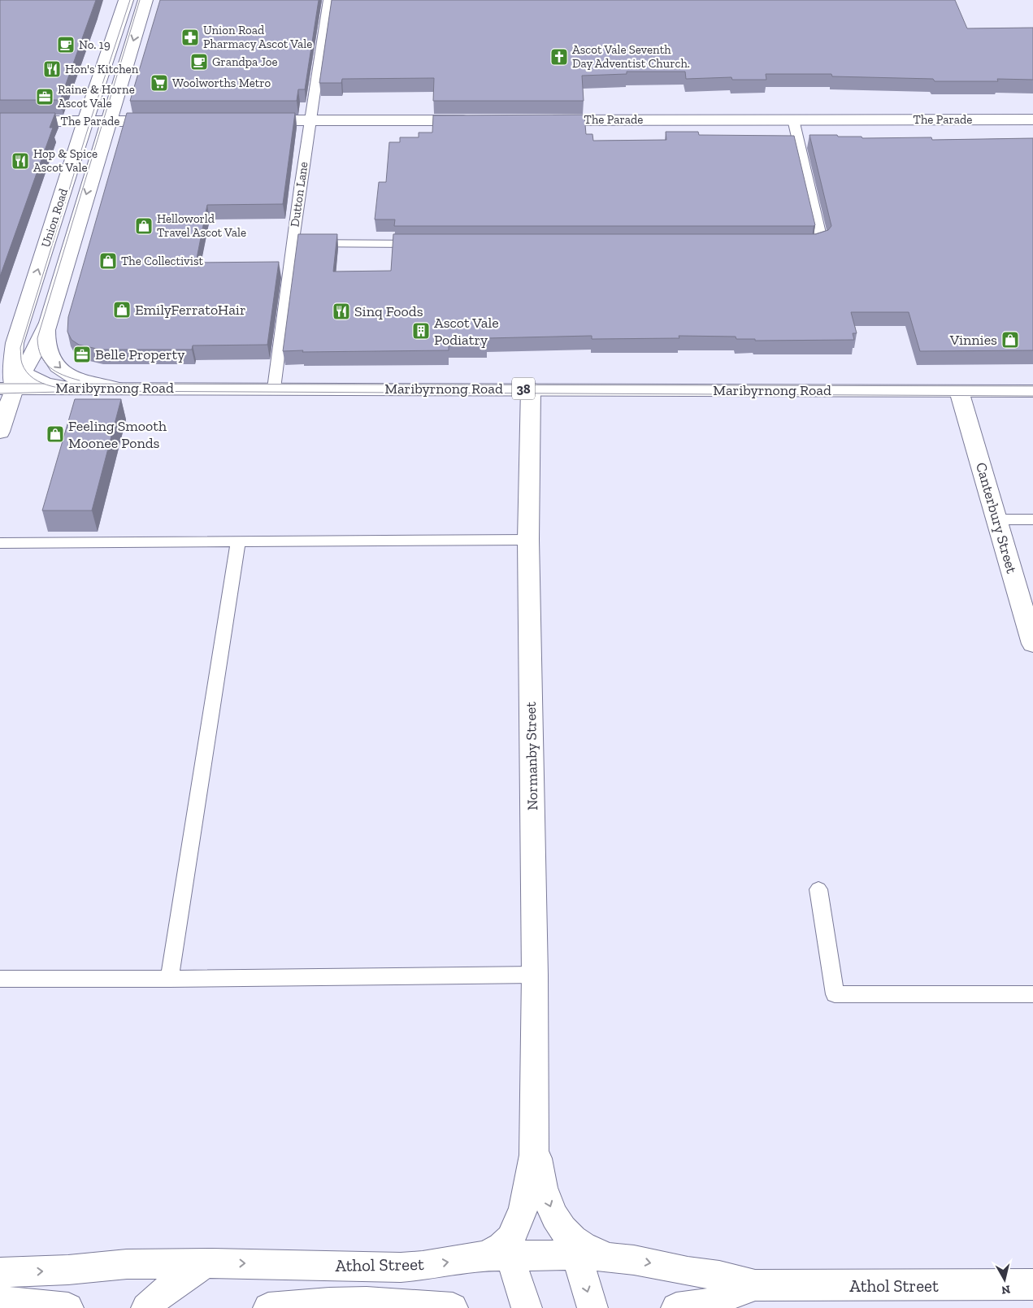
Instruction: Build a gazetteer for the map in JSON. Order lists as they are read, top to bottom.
{
  "streets": {
    "street": [
      "The Parade",
      "Union Road",
      "Maribyrnong Road",
      "38",
      "Canterbury Street",
      "Normanby Street",
      "Athol Street"
    ],
    "lane": ["Dutton Lane"]
  },
  "crossings": [
    ["The Parade", "Union Road"],
    ["Dutton Lane", "Maribyrnong Road"],
    ["Union Road", "Maribyrnong Road"],
    ["Maribyrnong Road", "Canterbury Street"],
    ["Maribyrnong Road", "Normanby Street"],
    ["Normanby Street", "Athol Street"]
  ],
  "places": {
    "pharmacy": ["Union Road Pharmacy Ascot Vale"],
    "cafe": ["No. 19", "Grandpa Joe"],
    "church": ["Ascot Vale Seventh Day Adventist Church."],
    "restaurant": ["Hon's Kitchen", "Hop & Spice Ascot Vale", "Sinq Foods"],
    "supermarket": ["Woolworths Metro"],
    "office": ["Raine & Horne Ascot Vale", "Belle Property"],
    "shop": [
      "Helloworld Travel Ascot Vale",
      "The Collectivist",
      "EmilyFerratoHair",
      "Vinnies",
      "Feeling Smooth Moonee Ponds"
    ],
    "building": ["Ascot Vale Podiatry"]
  },
  "north": "bottom"
}
